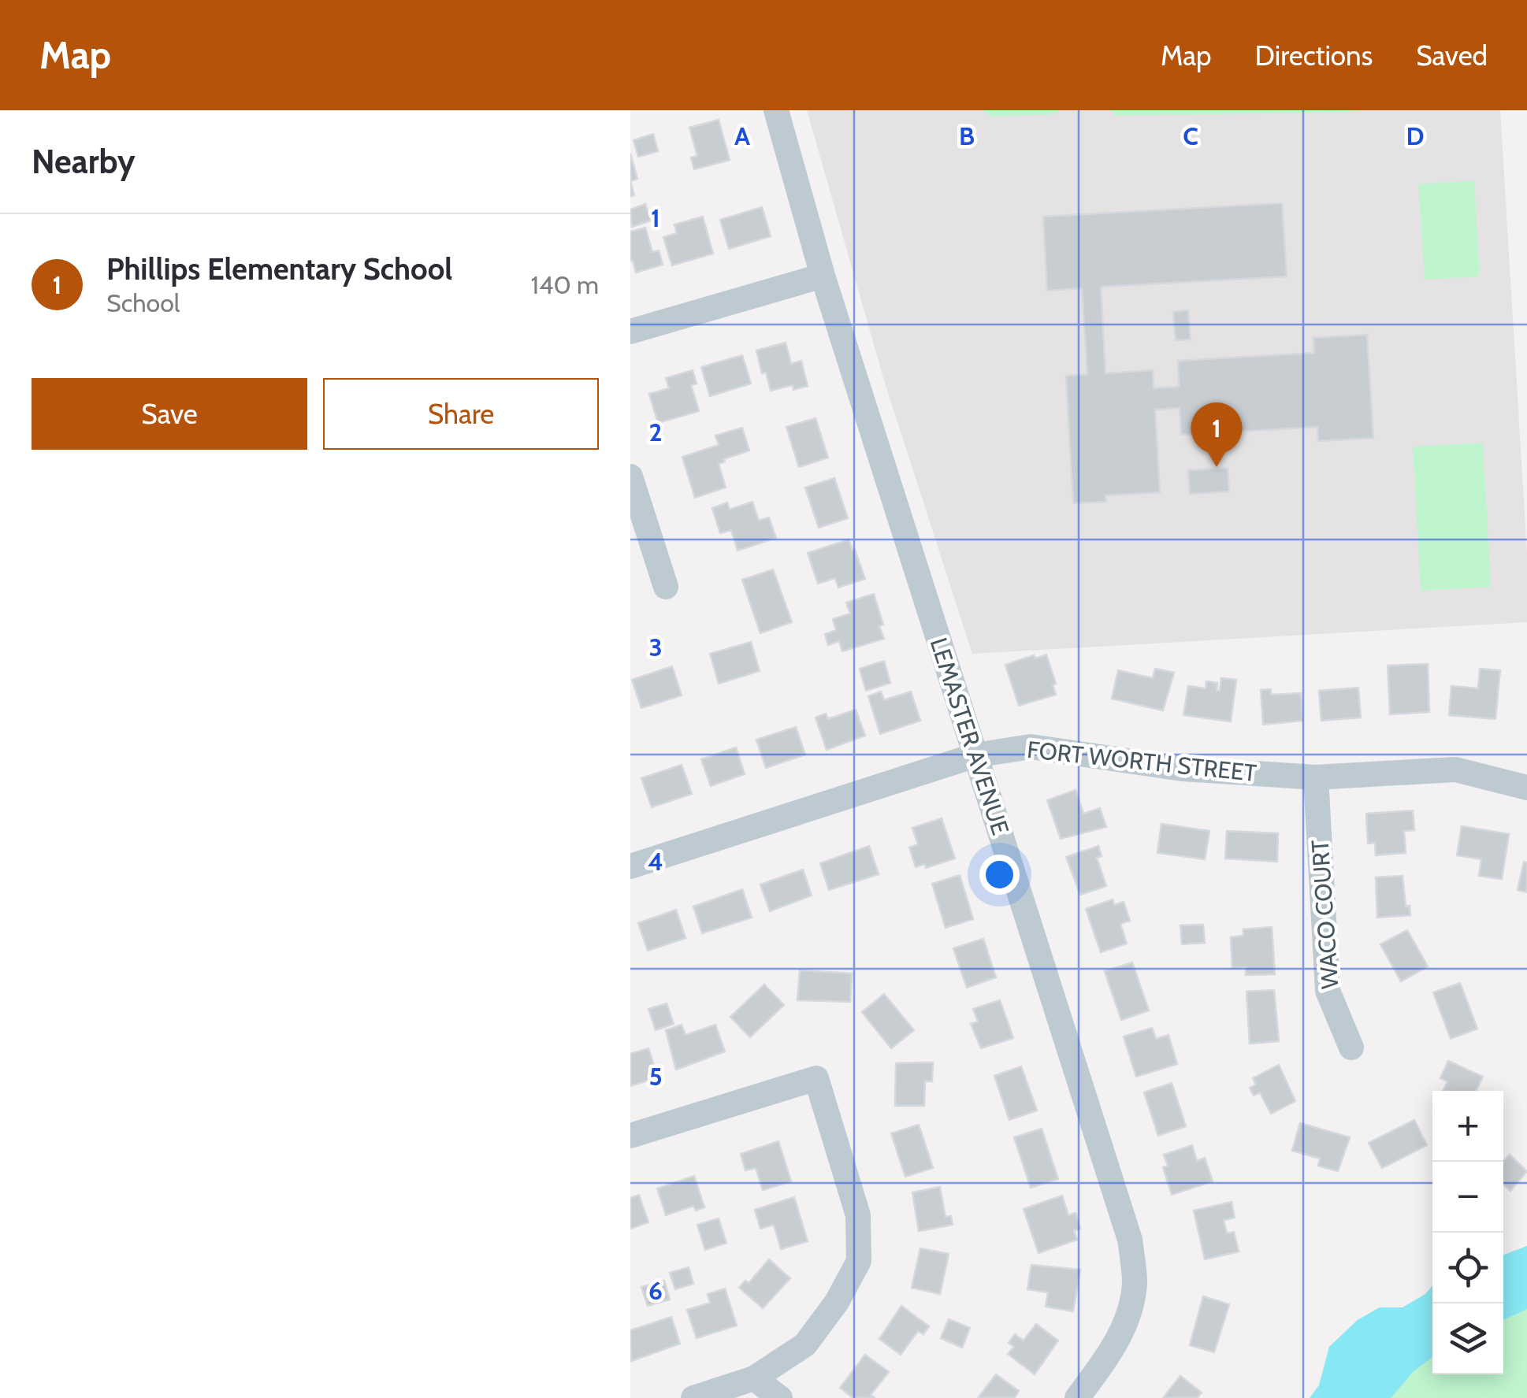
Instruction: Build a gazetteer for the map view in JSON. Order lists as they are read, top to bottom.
{
  "streets": {
    "street": ["LEMASTER AVENUE", "FORT WORTH STREET", "WACO COURT"]
  },
  "crossings": [
    ["LEMASTER AVENUE", "FORT WORTH STREET"],
    ["FORT WORTH STREET", "WACO COURT"]
  ],
  "page": {
    "header": "Map",
    "nav": ["Map", "Directions", "Saved"],
    "heading": "Nearby",
    "list": [
      {
        "mark": "1",
        "name": "Phillips Elementary School",
        "note": "School",
        "value": "140 m"
      }
    ],
    "buttons": ["Save", "Share"],
    "pins": "1",
    "map_buttons": ["+", "−"]
  },
  "grid": {
    "columns": [
      "A",
      "B",
      "C",
      "D"
    ],
    "rows": [
      "1",
      "2",
      "3",
      "4",
      "5",
      "6"
    ]
  }
}
